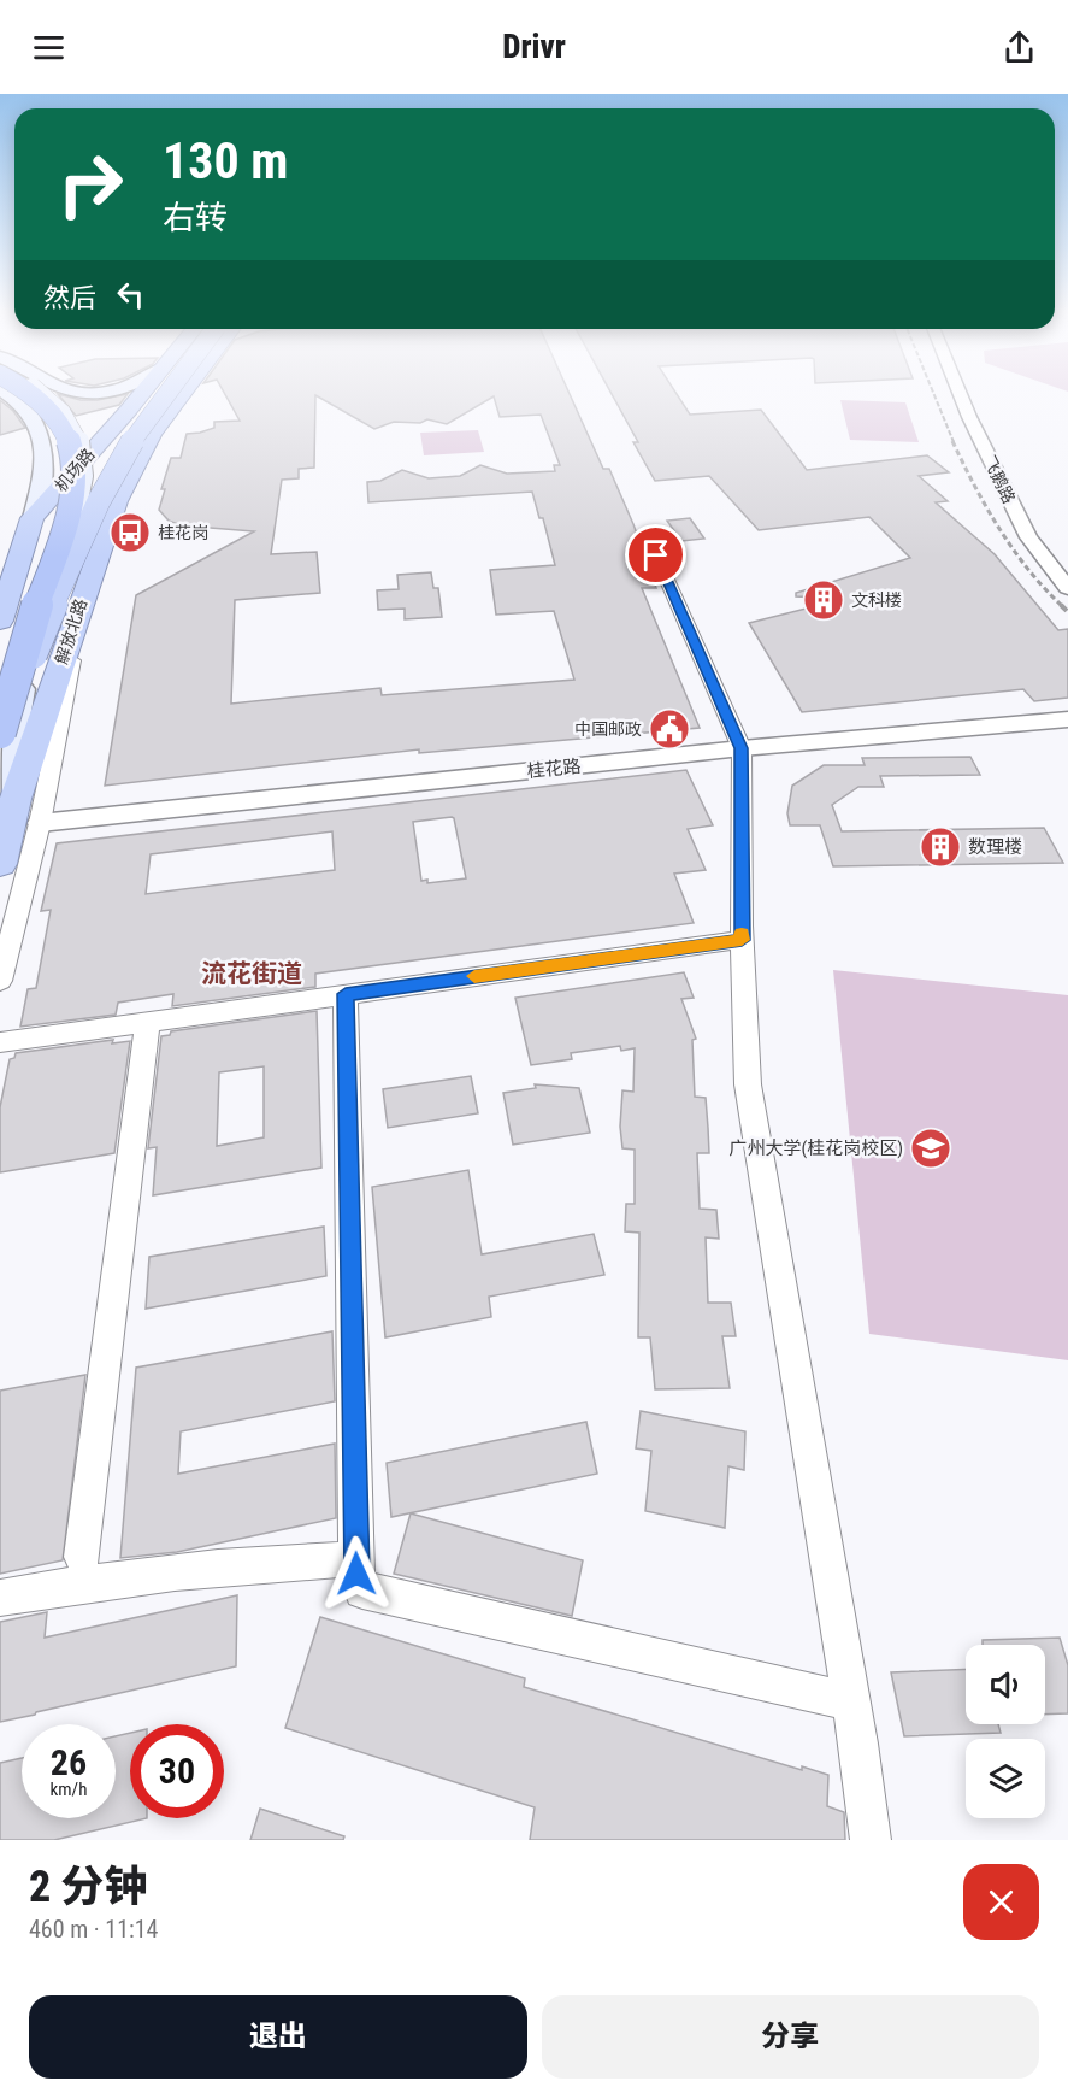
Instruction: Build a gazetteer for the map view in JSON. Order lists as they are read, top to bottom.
{
  "streets": {
    "highway": ["机场路", "解放北路"],
    "street": ["飞鹅路", "桂花路"]
  },
  "districts": ["流花街道"],
  "places": {
    "bus stop": ["桂花岗"],
    "building": ["文科楼", "数理楼"],
    "public building": ["中国邮政"],
    "school or university": ["广州大学(桂花岗校区)"]
  },
  "page": {
    "header": "Drivr",
    "turn": ["130 m", "右转"],
    "then": "然后",
    "speed": "26 km/h",
    "limit": "30",
    "heading": ["2 分钟", "460 m · 11:14"],
    "buttons": ["退出", "分享"]
  }
}
